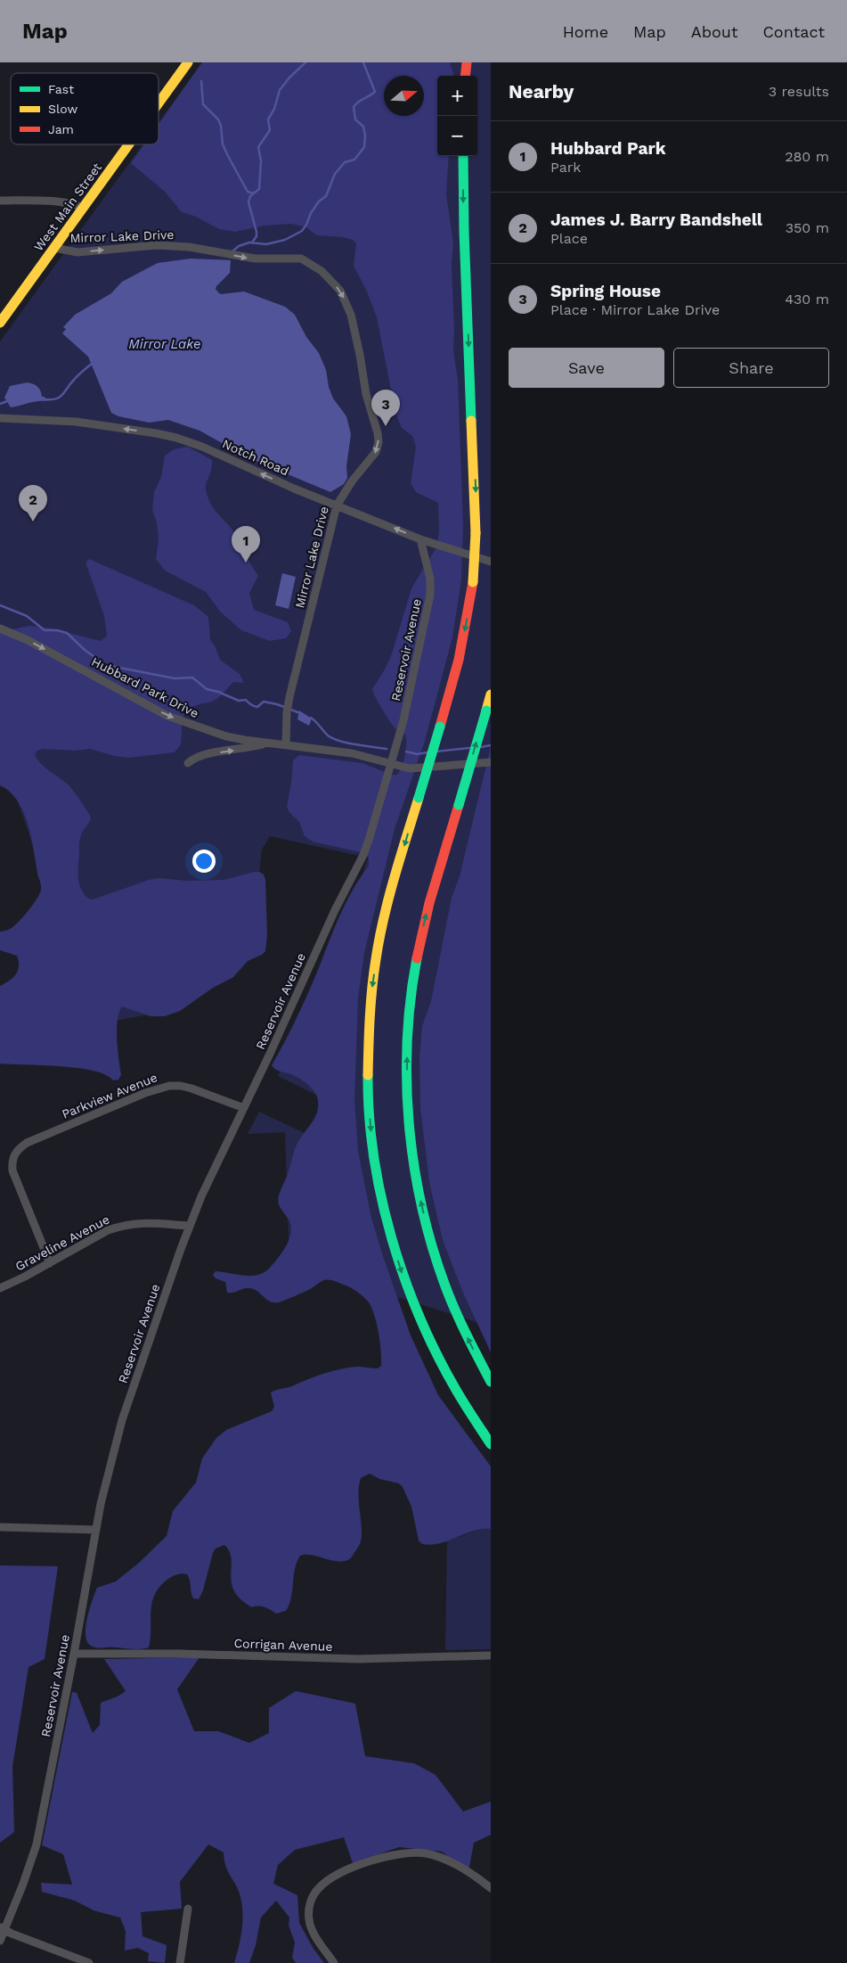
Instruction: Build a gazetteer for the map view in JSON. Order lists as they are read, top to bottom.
{
  "streets": {
    "main road": ["West Main Street"],
    "street": [
      "Mirror Lake Drive",
      "Notch Road",
      "Reservoir Avenue",
      "Hubbard Park Drive",
      "Parkview Avenue",
      "Graveline Avenue",
      "Corrigan Avenue"
    ]
  },
  "crossings": [
    ["West Main Street", "Mirror Lake Drive"],
    ["Mirror Lake Drive", "Notch Road"],
    ["Mirror Lake Drive", "Hubbard Park Drive"],
    ["Notch Road", "Reservoir Avenue"],
    ["Reservoir Avenue", "Hubbard Park Drive"],
    ["Reservoir Avenue", "Parkview Avenue"],
    ["Reservoir Avenue", "Graveline Avenue"],
    ["Reservoir Avenue", "Corrigan Avenue"],
    ["Parkview Avenue", "Graveline Avenue"]
  ],
  "one_way": ["Notch Road", "Hubbard Park Drive"],
  "water": ["Mirror Lake"],
  "legend": ["Fast", "Slow", "Jam"],
  "north": "right",
  "page": {
    "header": "Map",
    "nav": [
      "Home",
      "Map",
      "About",
      "Contact"
    ],
    "heading": ["Nearby", "3 results"],
    "map_buttons": ["+", "−"],
    "list": [
      {
        "mark": "1",
        "name": "Hubbard Park",
        "note": "Park",
        "value": "280 m"
      },
      {
        "mark": "2",
        "name": "James J. Barry Bandshell",
        "note": "Place",
        "value": "350 m"
      },
      {
        "mark": "3",
        "name": "Spring House",
        "note": "Place · Mirror Lake Drive",
        "value": "430 m"
      }
    ],
    "buttons": ["Save", "Share"],
    "pins": ["3", "2", "1"]
  }
}
